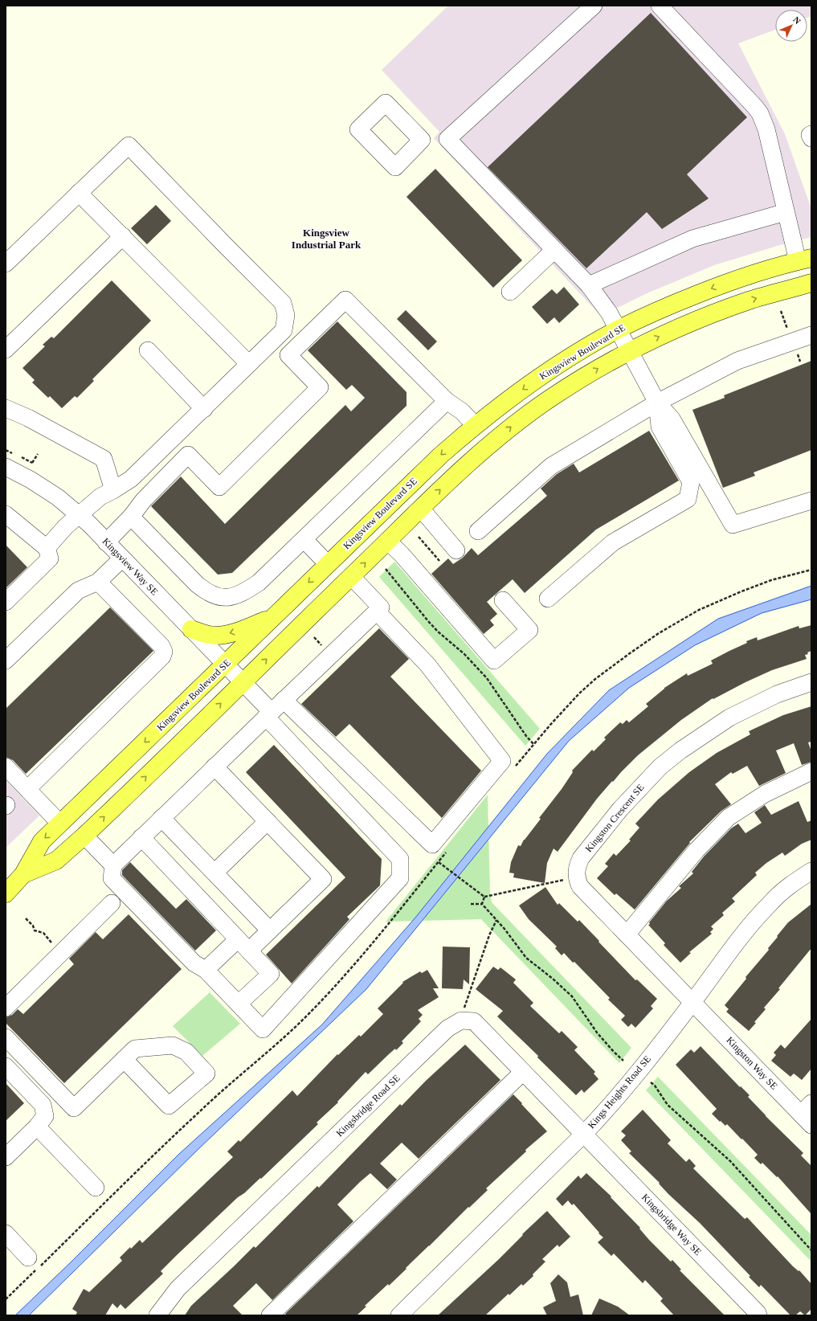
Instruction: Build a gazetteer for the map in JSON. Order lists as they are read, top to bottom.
{
  "streets": {
    "main road": ["Kingsview Boulevard SE"],
    "street": [
      "Kingsview Way SE",
      "Kingston Crescent SE",
      "Kingston Way SE",
      "Kings Heights Road SE",
      "Kingsbridge Road SE",
      "Kingsbridge Way SE"
    ]
  },
  "crossings": [
    ["Kingsview Boulevard SE", "Kingsview Way SE"],
    ["Kingston Way SE", "Kings Heights Road SE"],
    ["Kings Heights Road SE", "Kingsbridge Way SE"]
  ],
  "districts": ["Kingsview Industrial Park"],
  "north": "top right"
}
